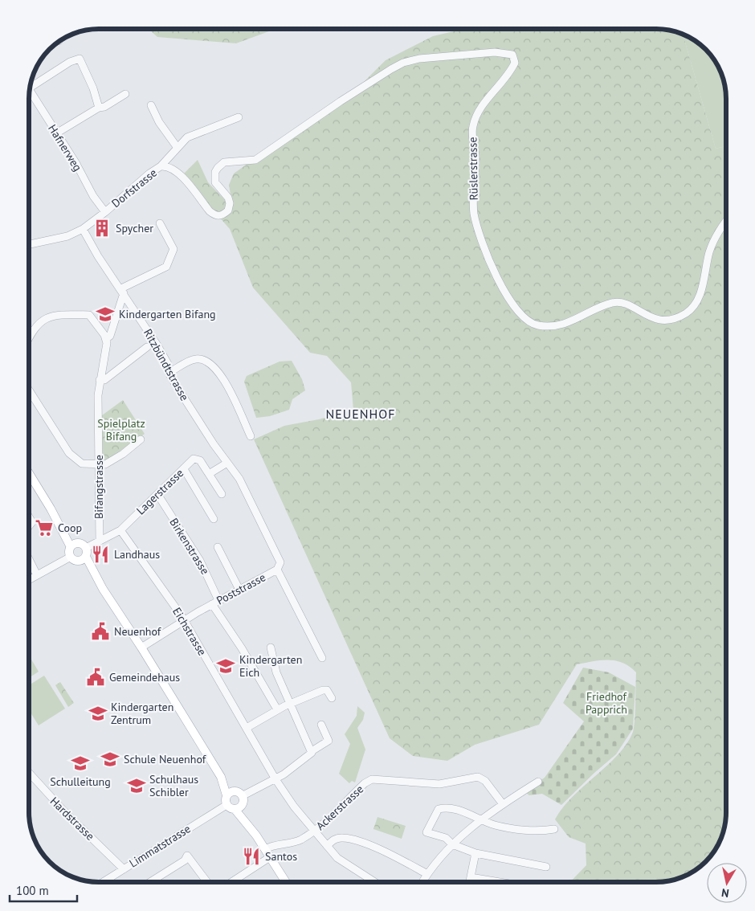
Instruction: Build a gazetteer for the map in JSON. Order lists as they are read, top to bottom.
{
  "streets": {
    "street": [
      "Hafnerweg",
      "Rüslerstrasse",
      "Dorfstrasse",
      "Ritzbündtstrasse",
      "Bifangstrasse",
      "Lagerstrasse",
      "Birkenstrasse",
      "Poststrasse",
      "Eichstrasse",
      "Ackerstrasse",
      "Hardstrasse",
      "Limmatstrasse"
    ]
  },
  "crossings": [
    ["Hafnerweg", "Dorfstrasse"],
    ["Rüslerstrasse", "Dorfstrasse"],
    ["Ritzbündtstrasse", "Bifangstrasse"],
    ["Ritzbündtstrasse", "Poststrasse"],
    ["Bifangstrasse", "Lagerstrasse"],
    ["Lagerstrasse", "Birkenstrasse"],
    ["Lagerstrasse", "Eichstrasse"],
    ["Birkenstrasse", "Poststrasse"],
    ["Poststrasse", "Eichstrasse"],
    ["Eichstrasse", "Ackerstrasse"],
    ["Eichstrasse", "Limmatstrasse"],
    ["Hardstrasse", "Limmatstrasse"]
  ],
  "districts": ["NEUENHOF"],
  "parks": ["Spielplatz Bifang", "Friedhof Papprich"],
  "places": {
    "building": ["Spycher"],
    "school or university": [
      "Kindergarten Bifang",
      "Kindergarten Eich",
      "Kindergarten Zentrum",
      "Schule Neuenhof",
      "Schulleitung",
      "Schulhaus Schibler"
    ],
    "supermarket": ["Coop"],
    "restaurant": ["Landhaus", "Santos"],
    "public building": ["Neuenhof", "Gemeindehaus"]
  },
  "scale_bar": "100 m",
  "north": "bottom"
}
